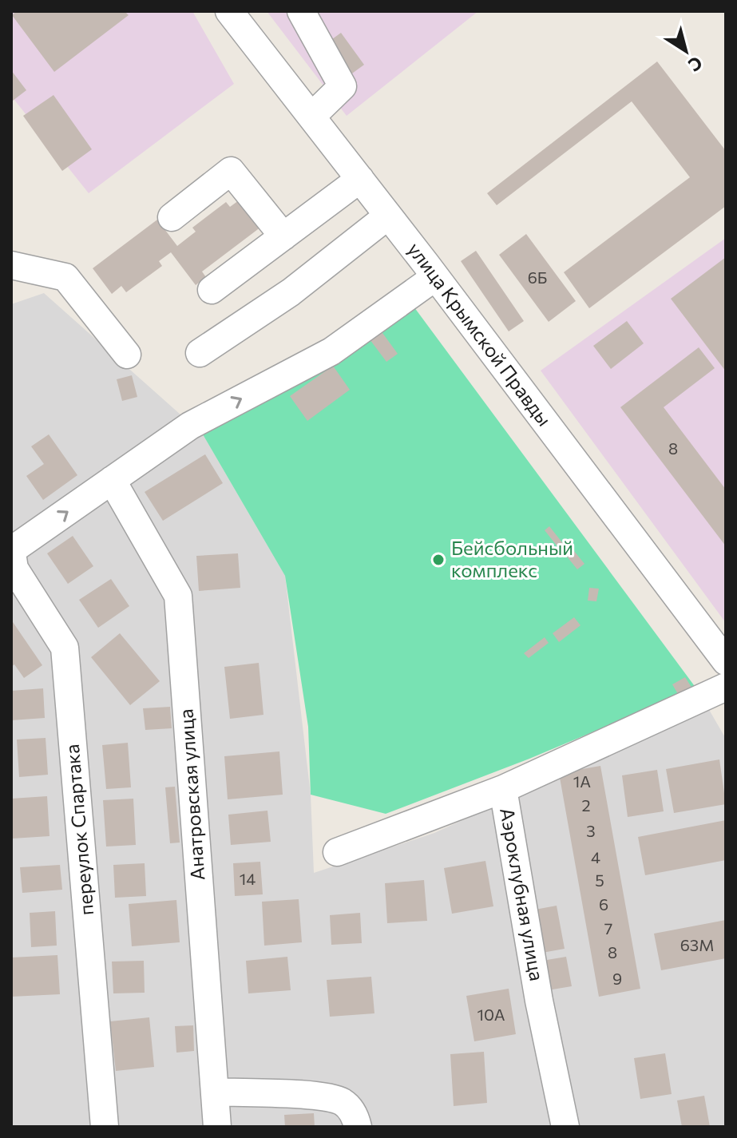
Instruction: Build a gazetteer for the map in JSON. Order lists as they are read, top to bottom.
{
  "streets": {
    "street": [
      "улица Крымской Правды",
      "Анатровская улица",
      "переулок Спартака",
      "Аэроклубная улица"
    ]
  },
  "places": ["Бейсбольный комплекс"],
  "house_numbers": [
    "6Б",
    "8",
    "1А",
    "2",
    "3",
    "4",
    "14",
    "5",
    "6",
    "7",
    "63М",
    "8",
    "9",
    "10А"
  ],
  "north": "bottom right"
}
